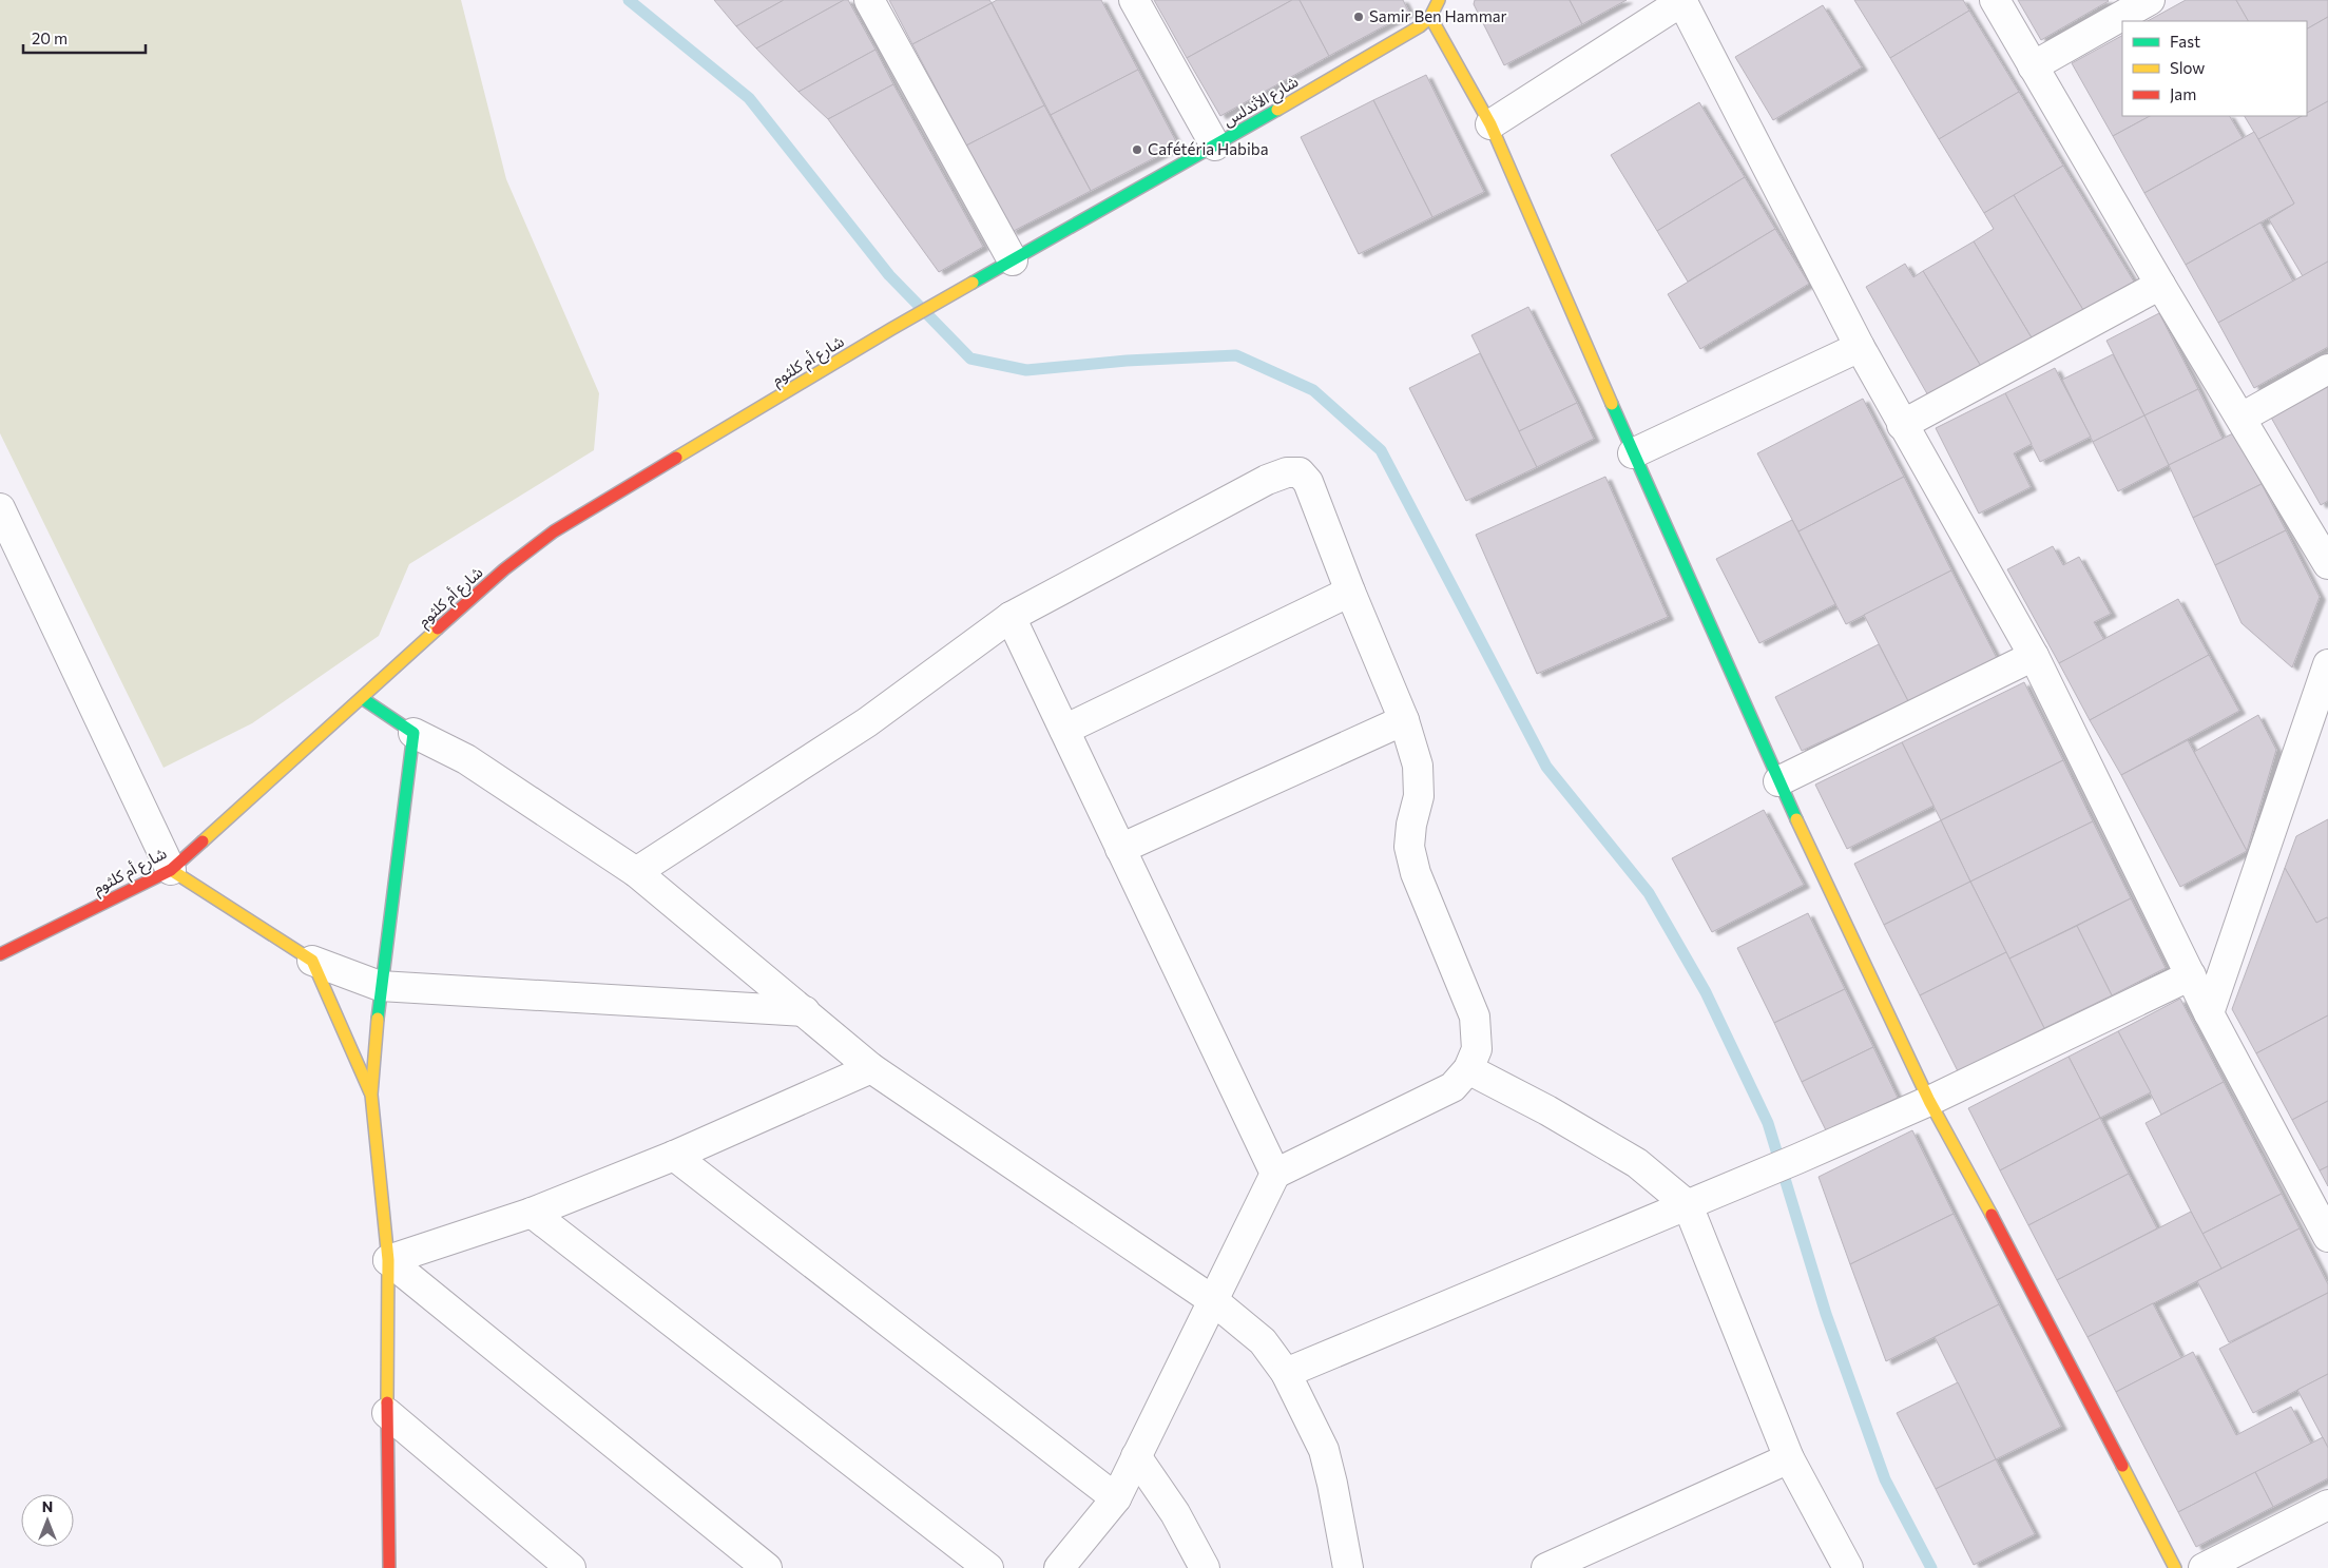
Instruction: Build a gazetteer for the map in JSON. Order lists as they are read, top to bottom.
{
  "streets": {
    "street": ["شارع الأندلس", "شارع أم كلثوم"]
  },
  "crossings": [
    ["شارع الأندلس", "شارع أم كلثوم"]
  ],
  "places": ["Samir Ben Hammar", "Cafétéria Habiba"],
  "legend": ["Fast", "Slow", "Jam"],
  "scale_bar": "20 m",
  "north": "top"
}
